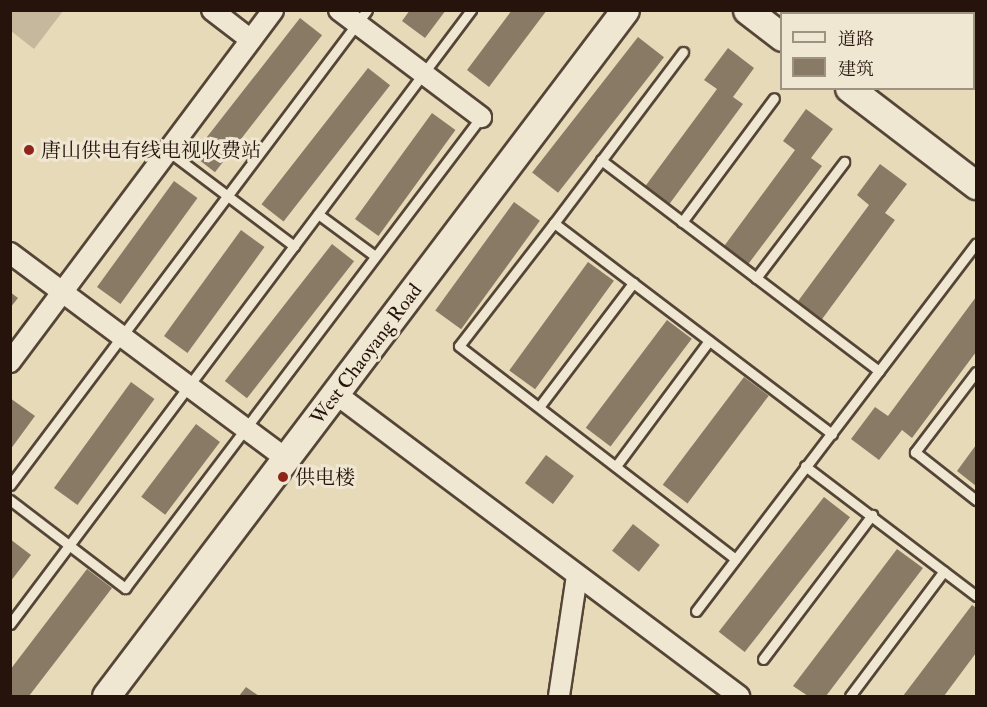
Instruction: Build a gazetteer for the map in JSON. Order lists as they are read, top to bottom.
{
  "streets": {
    "main road": ["West Chaoyang Road"]
  },
  "places": ["唐山供电有线电视收费站", "供电楼"],
  "legend": ["道路", "建筑"]
}
